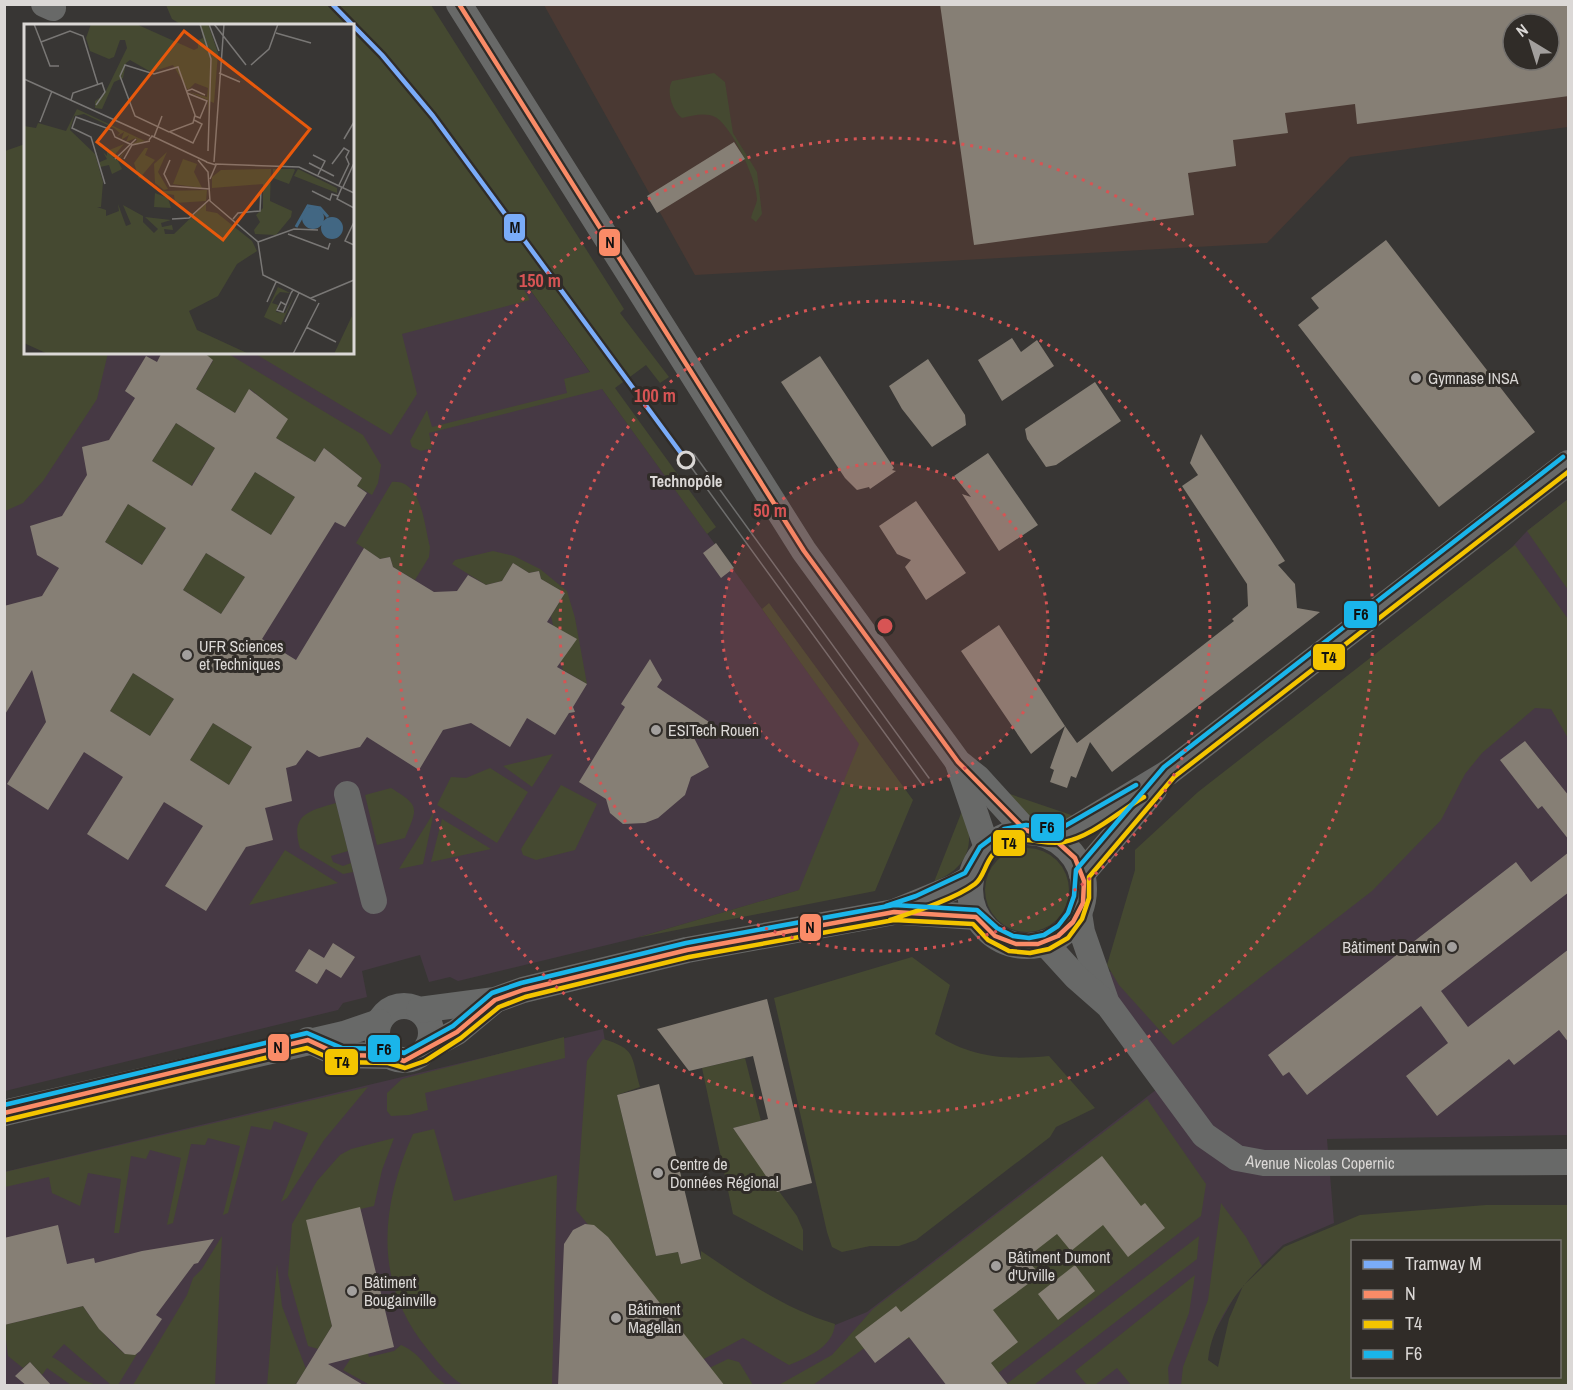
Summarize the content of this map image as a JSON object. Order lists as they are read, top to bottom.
{
  "streets": {
    "street": ["Avenue Nicolas Copernic"]
  },
  "places": [
    "Gymnase INSA",
    "Technopôle",
    "UFR Sciences et Techniques",
    "ESITech Rouen",
    "Bâtiment Darwin",
    "Centre de Données Régional",
    "Bâtiment Dumont d'Urville",
    "Bâtiment Bougainville",
    "Bâtiment Magellan"
  ],
  "lines": [
    "tram line M",
    "transit line N",
    "transit line F6",
    "transit line T4"
  ],
  "legend": [
    "Tramway M",
    "N",
    "T4",
    "F6"
  ],
  "north": "top left",
  "rings": ["150 m", "100 m", "50 m"]
}
